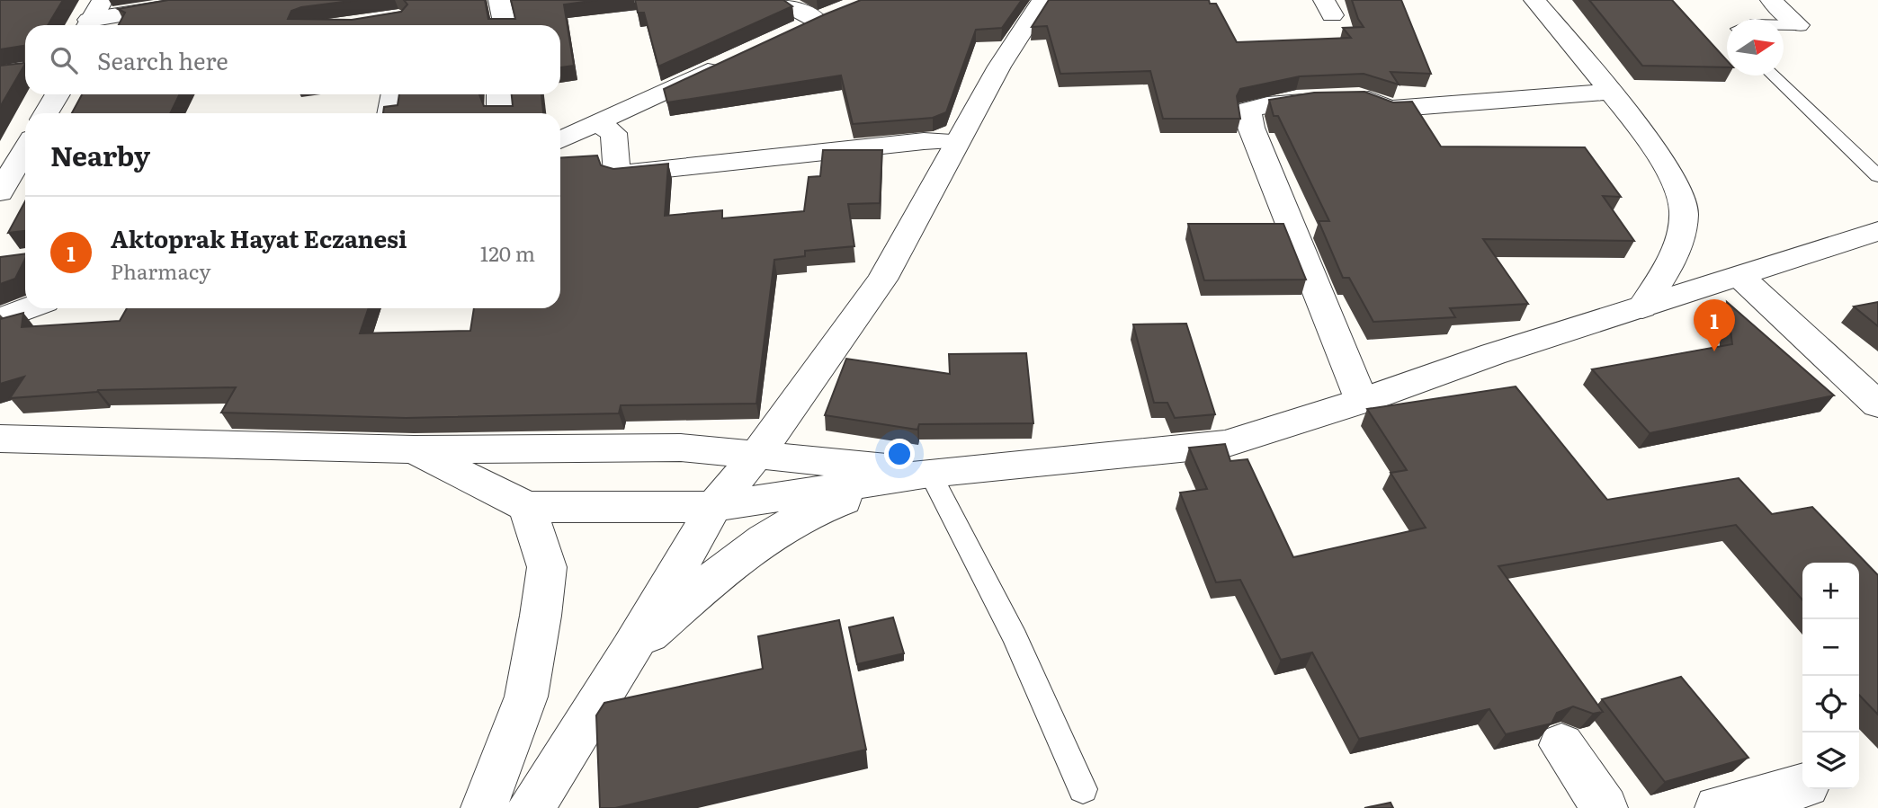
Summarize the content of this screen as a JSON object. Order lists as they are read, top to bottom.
{
  "north": "right",
  "page": {
    "search": "Search here",
    "heading": "Nearby",
    "list": [
      {
        "mark": "1",
        "name": "Aktoprak Hayat Eczanesi",
        "note": "Pharmacy",
        "value": "120 m"
      }
    ],
    "pins": "1",
    "map_buttons": ["+", "−"]
  }
}
